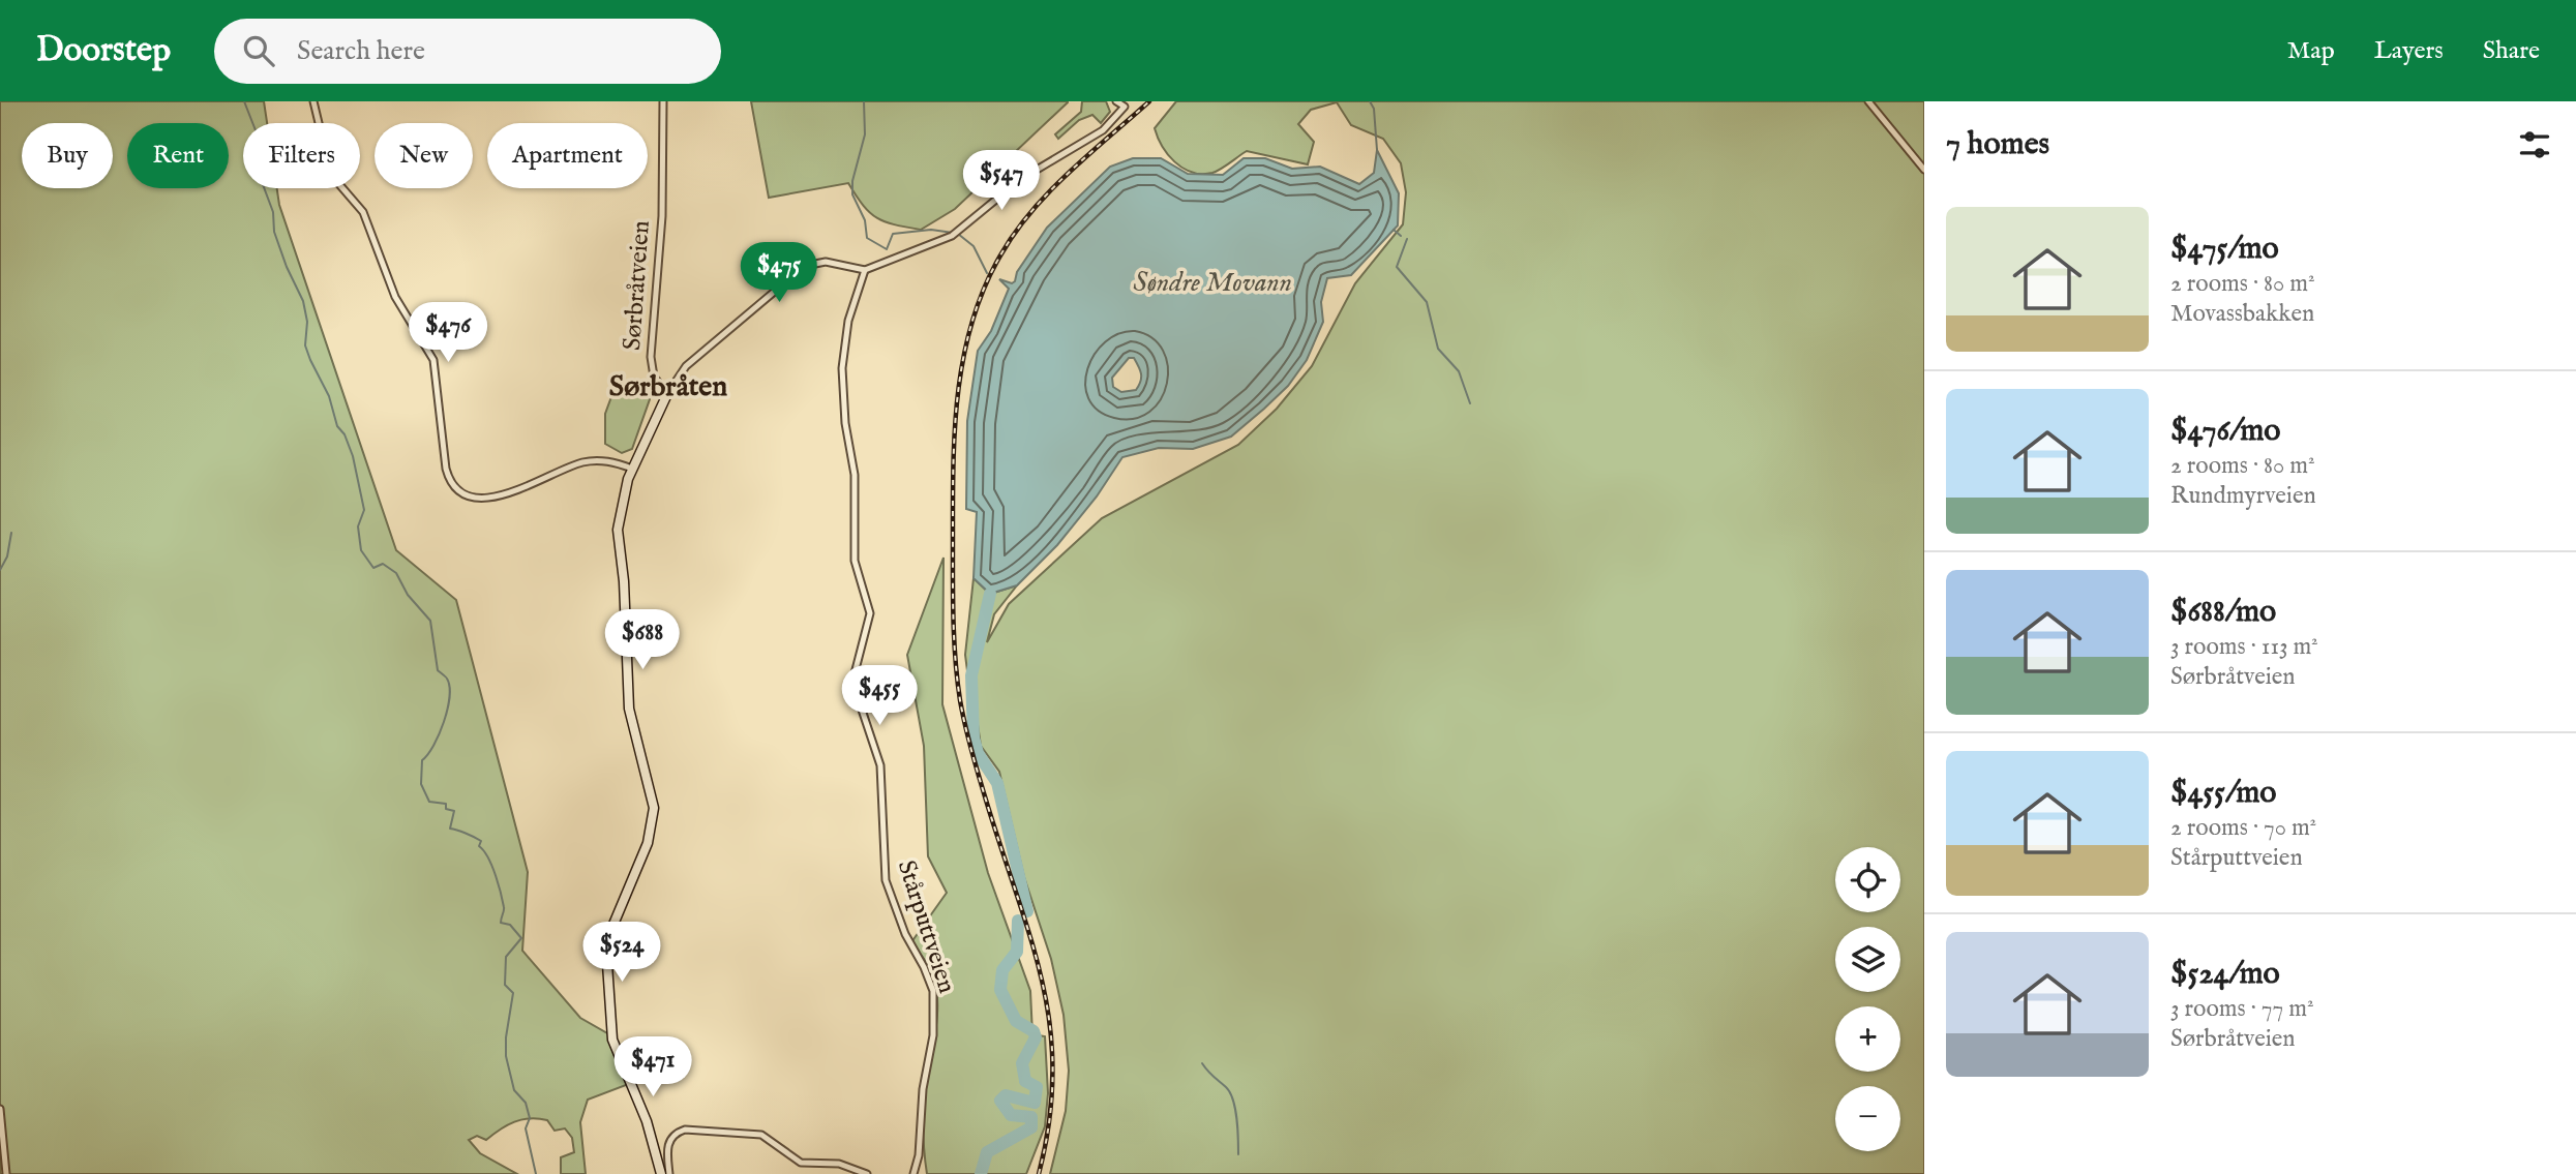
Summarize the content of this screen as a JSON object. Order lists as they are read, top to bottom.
{
  "streets": {
    "street": ["Sørbråtveien", "Stårputtveien"]
  },
  "districts": ["Sørbråten"],
  "water": ["Søndre Movann"],
  "page": {
    "header": "Doorstep",
    "search": "Search here",
    "nav": ["Map", "Layers", "Share"],
    "heading": "7 homes",
    "chip": [
      "Buy",
      "Rent",
      "Filters",
      "New",
      "Apartment"
    ],
    "price": [
      "$547",
      "$475",
      "$476",
      "$688",
      "$455",
      "$524",
      "$471"
    ],
    "list": [
      {
        "name": "$475/mo",
        "note": "2 rooms · 80 m² · Movassbakken"
      },
      {
        "name": "$476/mo",
        "note": "2 rooms · 80 m² · Rundmyrveien"
      },
      {
        "name": "$688/mo",
        "note": "3 rooms · 113 m² · Sørbråtveien"
      },
      {
        "name": "$455/mo",
        "note": "2 rooms · 70 m² · Stårputtveien"
      },
      {
        "name": "$524/mo",
        "note": "3 rooms · 77 m² · Sørbråtveien"
      }
    ],
    "map_buttons": ["+", "−"]
  }
}
